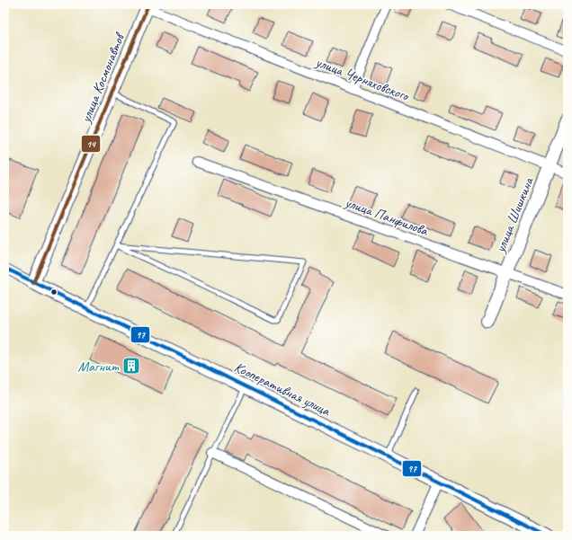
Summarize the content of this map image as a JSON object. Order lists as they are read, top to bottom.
{
  "streets": {
    "street": [
      "улица Космонавтов",
      "улица Черняховского",
      "улица Шишкина",
      "улица Панфилова",
      "Кооперативная улица"
    ]
  },
  "crossings": [
    ["улица Космонавтов", "улица Черняховского"],
    ["улица Космонавтов", "Кооперативная улица"],
    ["улица Черняховского", "улица Шишкина"],
    ["улица Шишкина", "улица Панфилова"]
  ],
  "places": {
    "building": ["Магнит"]
  },
  "lines": ["transit line 14", "transit line 97"]
}
